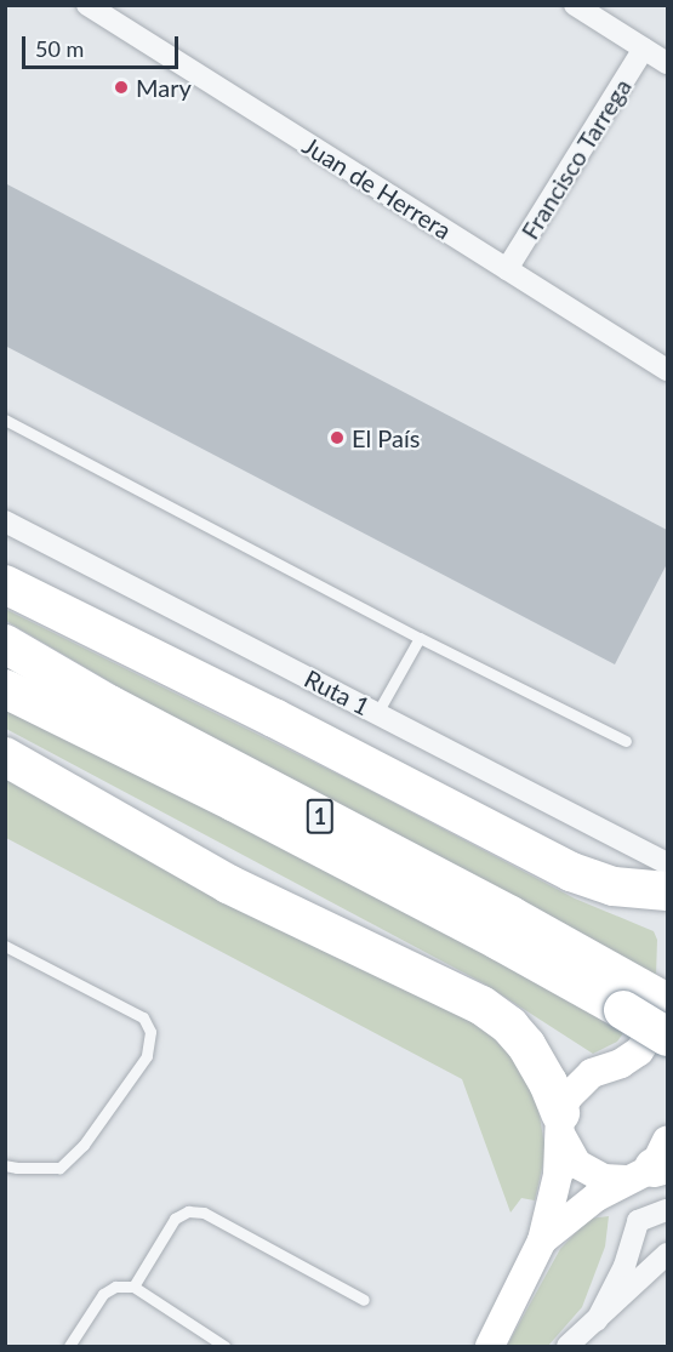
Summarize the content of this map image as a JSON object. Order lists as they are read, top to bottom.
{
  "streets": {
    "highway": ["1"],
    "street": ["Francisco Tarrega", "Juan de Herrera", "Ruta 1"]
  },
  "crossings": [
    ["Francisco Tarrega", "Juan de Herrera"]
  ],
  "places": ["Mary", "El País"],
  "scale_bar": "50 m"
}
